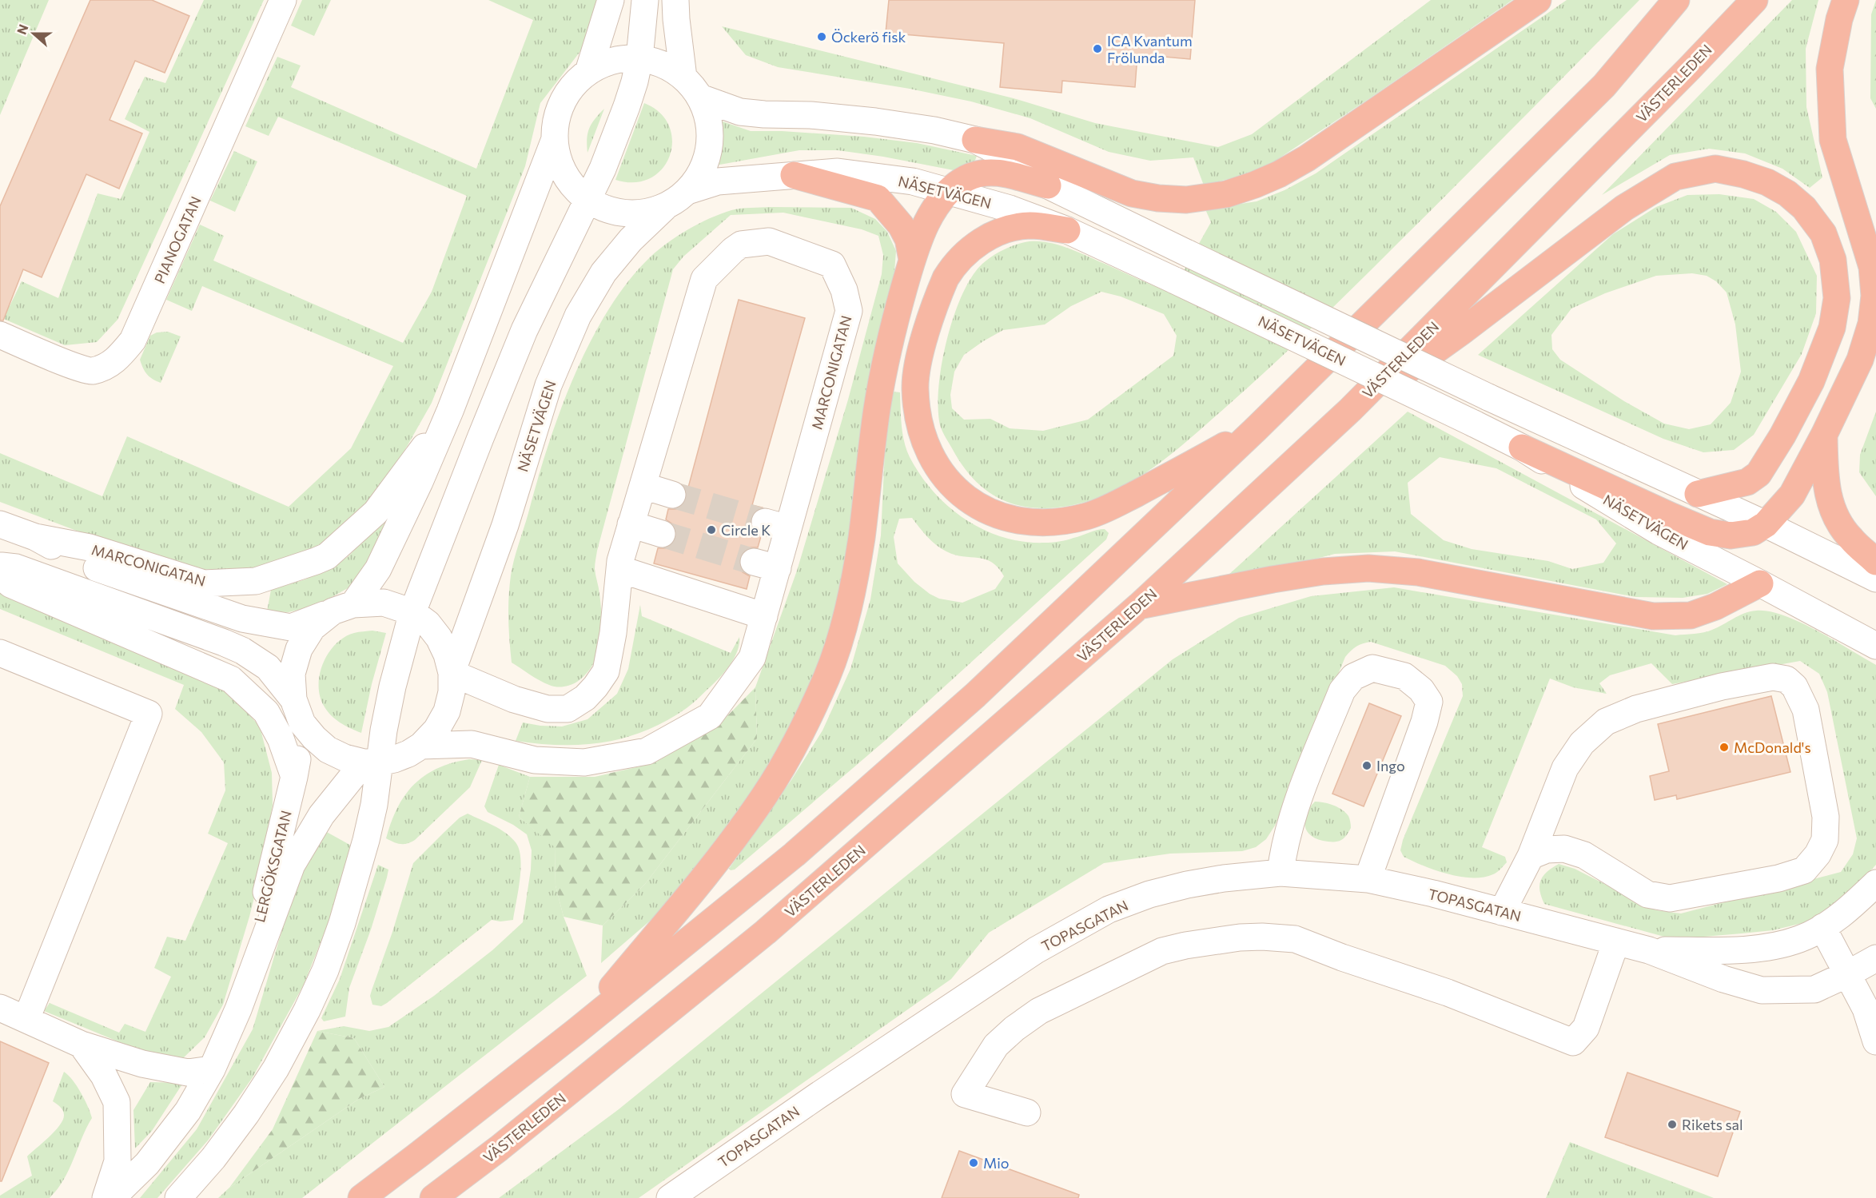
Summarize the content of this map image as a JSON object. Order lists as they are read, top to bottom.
{
  "streets": {
    "highway": ["VÄSTERLEDEN"],
    "street": [
      "NÄSETVÄGEN",
      "PIANOGATAN",
      "MARCONIGATAN",
      "LERGÖKSGATAN",
      "TOPASGATAN"
    ]
  },
  "crossings": [
    ["NÄSETVÄGEN", "MARCONIGATAN"],
    ["MARCONIGATAN", "LERGÖKSGATAN"]
  ],
  "places": [
    "Öckerö fisk",
    "ICA Kvantum Frölunda",
    "Circle K",
    "McDonald's",
    "Ingo",
    "Rikets sal",
    "Mio"
  ],
  "north": "left"
}
